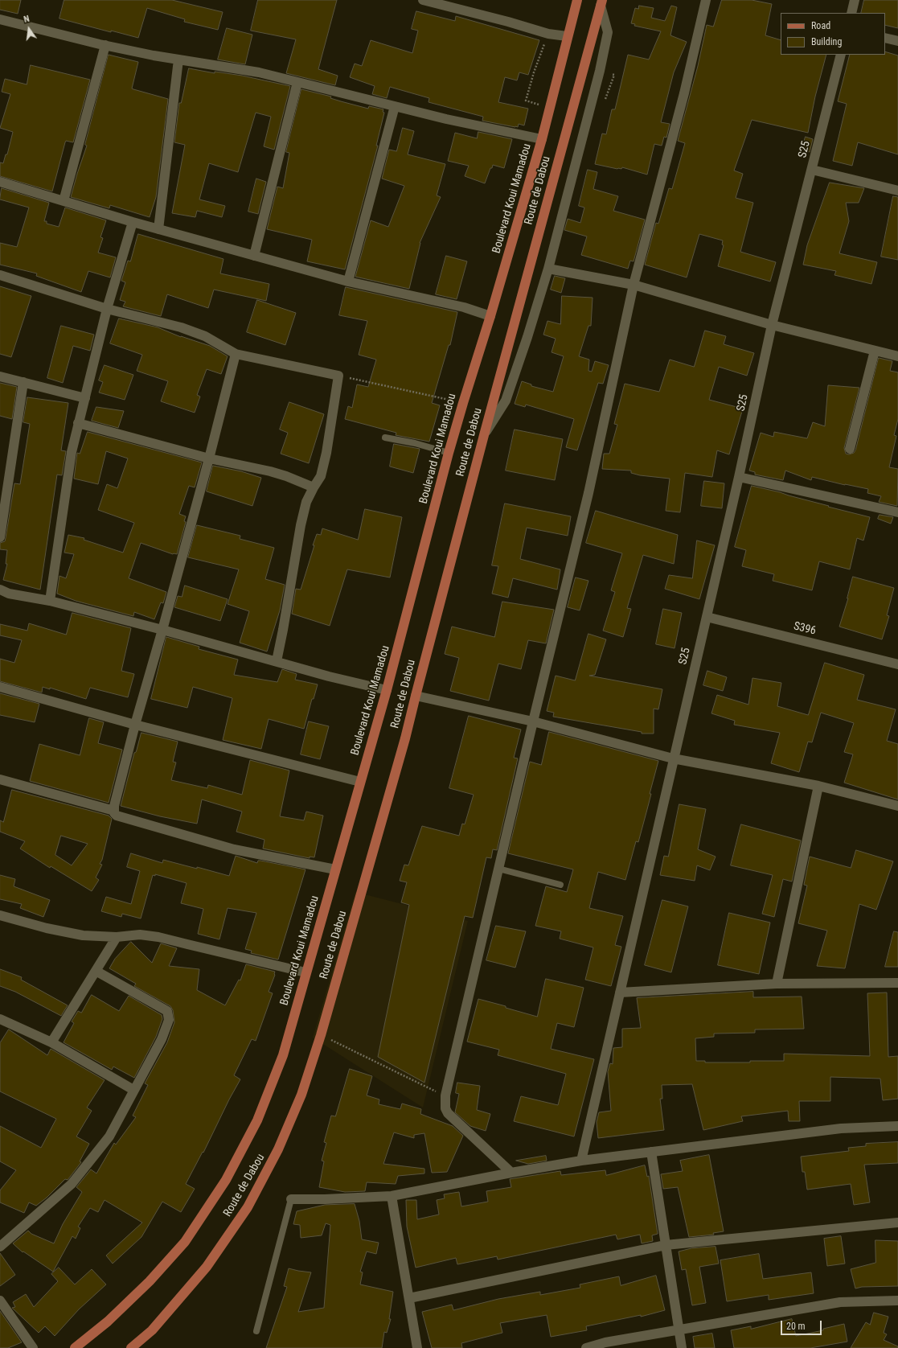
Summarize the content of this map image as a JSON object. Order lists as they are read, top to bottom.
{
  "streets": {
    "main road": ["Route de Dabou", "Boulevard Koui Mamadou"],
    "street": ["S25", "S396"]
  },
  "crossings": [
    ["S25", "S396"]
  ],
  "legend": ["Road", "Building"],
  "scale_bar": "20 m",
  "north": "top"
}
